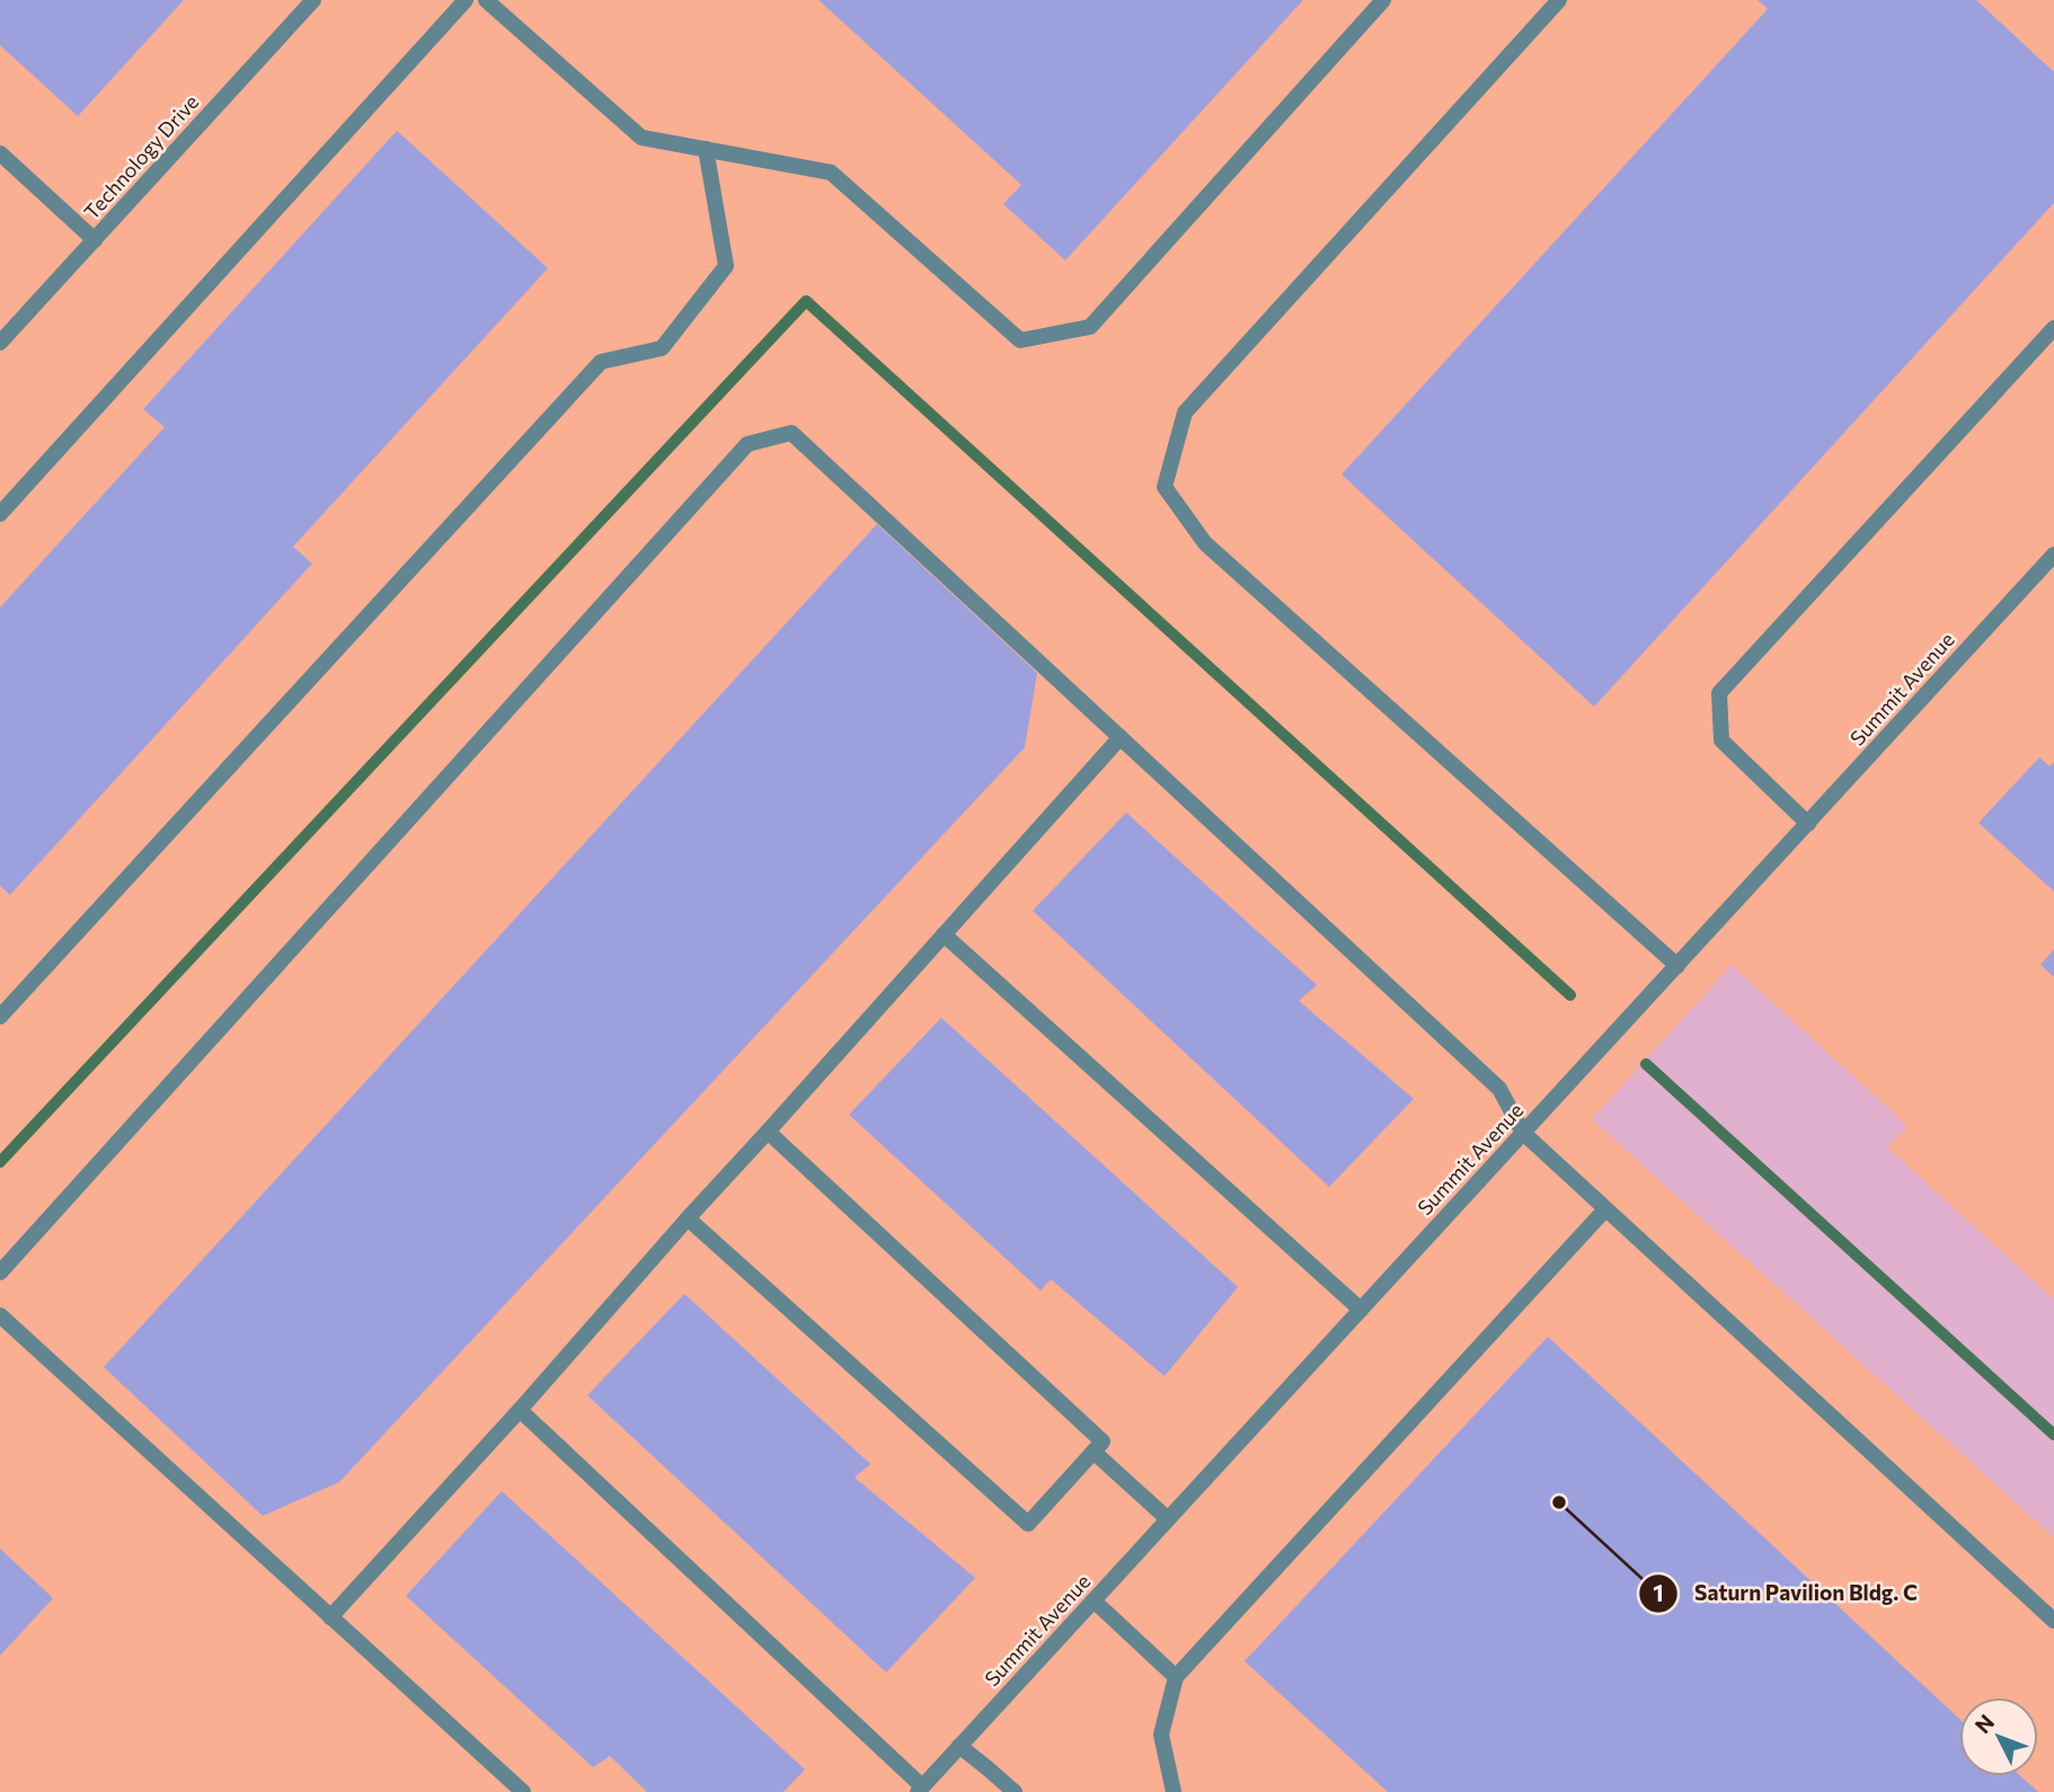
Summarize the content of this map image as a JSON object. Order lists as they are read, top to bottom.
{
  "streets": {
    "street": ["Technology Drive", "Summit Avenue"]
  },
  "places": ["Saturn Pavilion Bldg. C"],
  "north": "top left"
}
